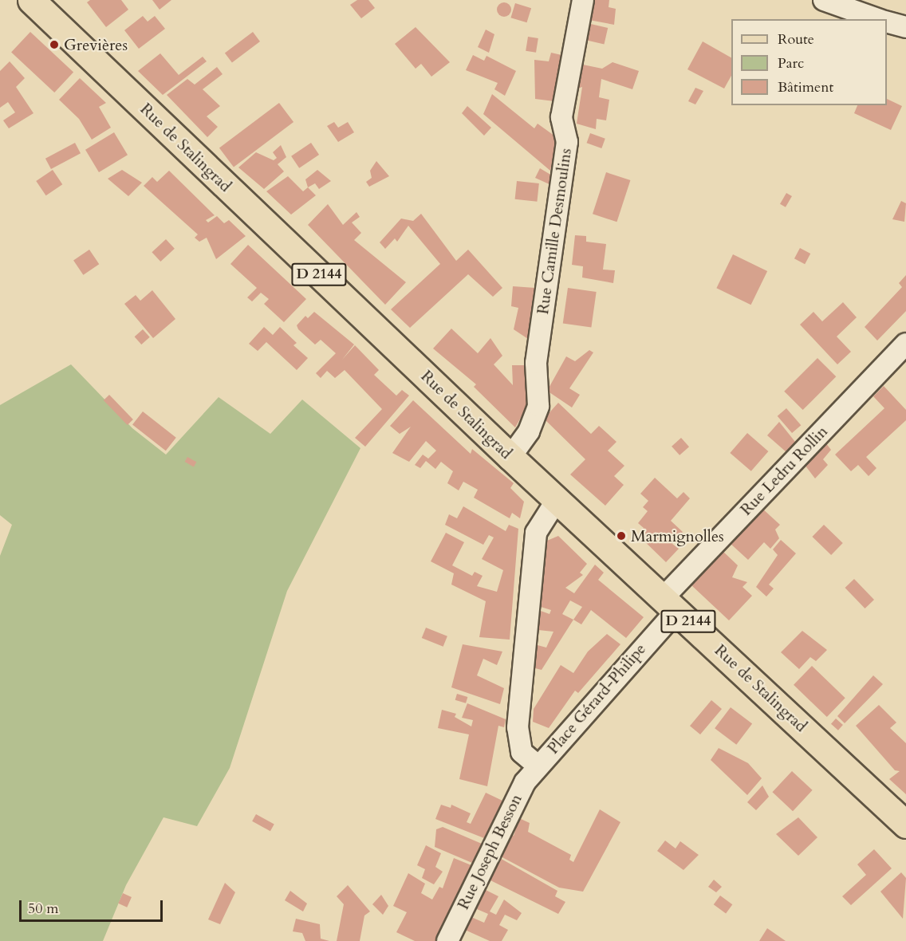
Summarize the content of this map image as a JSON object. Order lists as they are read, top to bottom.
{
  "streets": {
    "main road": ["Rue de Stalingrad", "D 2144"],
    "street": [
      "Rue Camille Desmoulins",
      "Rue Ledru Rollin",
      "Place Gérard-Philipe",
      "Rue Joseph Besson"
    ]
  },
  "crossings": [
    ["Rue de Stalingrad", "Rue Camille Desmoulins"],
    ["Rue de Stalingrad", "Rue Ledru Rollin"],
    ["Rue de Stalingrad", "Place Gérard-Philipe"],
    ["Rue Ledru Rollin", "Place Gérard-Philipe"],
    ["Place Gérard-Philipe", "Rue Joseph Besson"]
  ],
  "places": ["Grevières", "Marmignolles"],
  "legend": ["Route", "Parc", "Bâtiment"],
  "scale_bar": "50 m"
}
